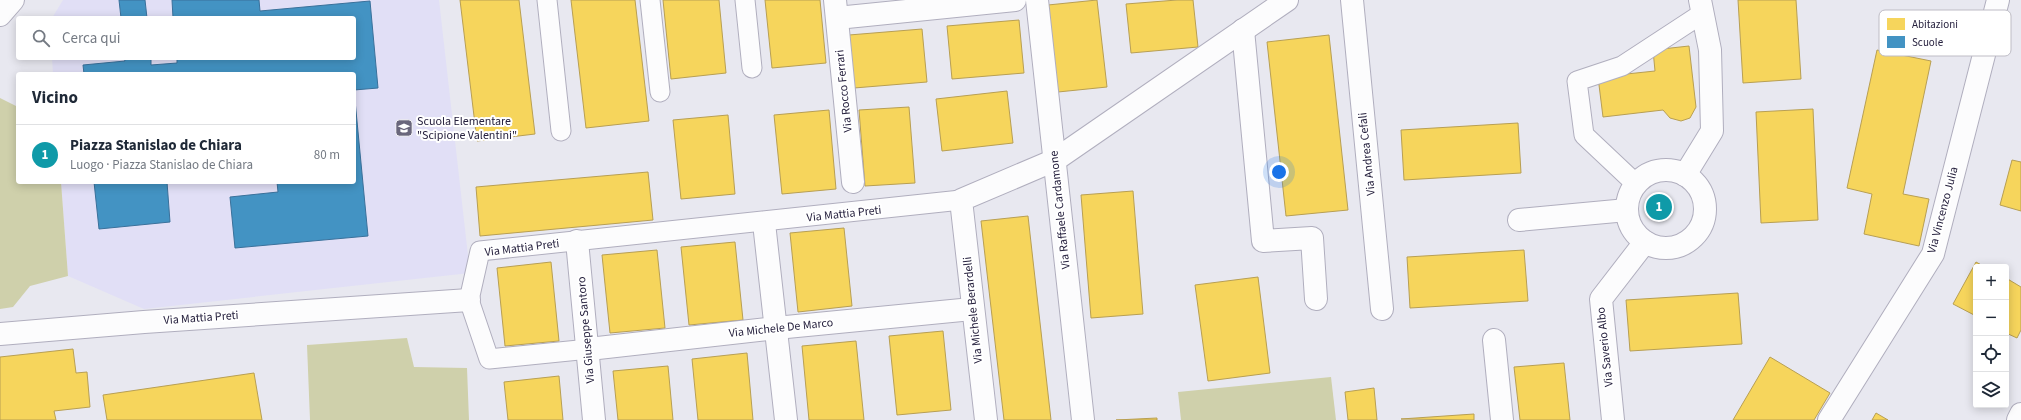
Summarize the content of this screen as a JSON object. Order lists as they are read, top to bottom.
{
  "streets": {
    "street": [
      "Via Rocco Ferrari",
      "Via Andrea Cefali",
      "Via Raffaele Cardamone",
      "Via Vincenzo Julia",
      "Via Mattia Preti",
      "Via Michele Berardelli",
      "Via Michele De Marco",
      "Via Giuseppe Santoro",
      "Via Saverio Albo"
    ]
  },
  "crossings": [
    ["Via Mattia Preti", "Via Michele Berardelli"],
    ["Via Mattia Preti", "Via Giuseppe Santoro"],
    ["Via Michele Berardelli", "Via Michele De Marco"],
    ["Via Michele De Marco", "Via Giuseppe Santoro"]
  ],
  "places": {
    "school or university": ["Scuola Elementare \"Scipione Valentini\""]
  },
  "legend": ["Abitazioni", "Scuole"],
  "page": {
    "search": "Cerca qui",
    "heading": "Vicino",
    "list": [
      {
        "mark": "1",
        "name": "Piazza Stanislao de Chiara",
        "note": "Luogo · Piazza Stanislao de Chiara",
        "value": "80 m"
      }
    ],
    "pins": "1",
    "map_buttons": ["+", "−"]
  }
}
